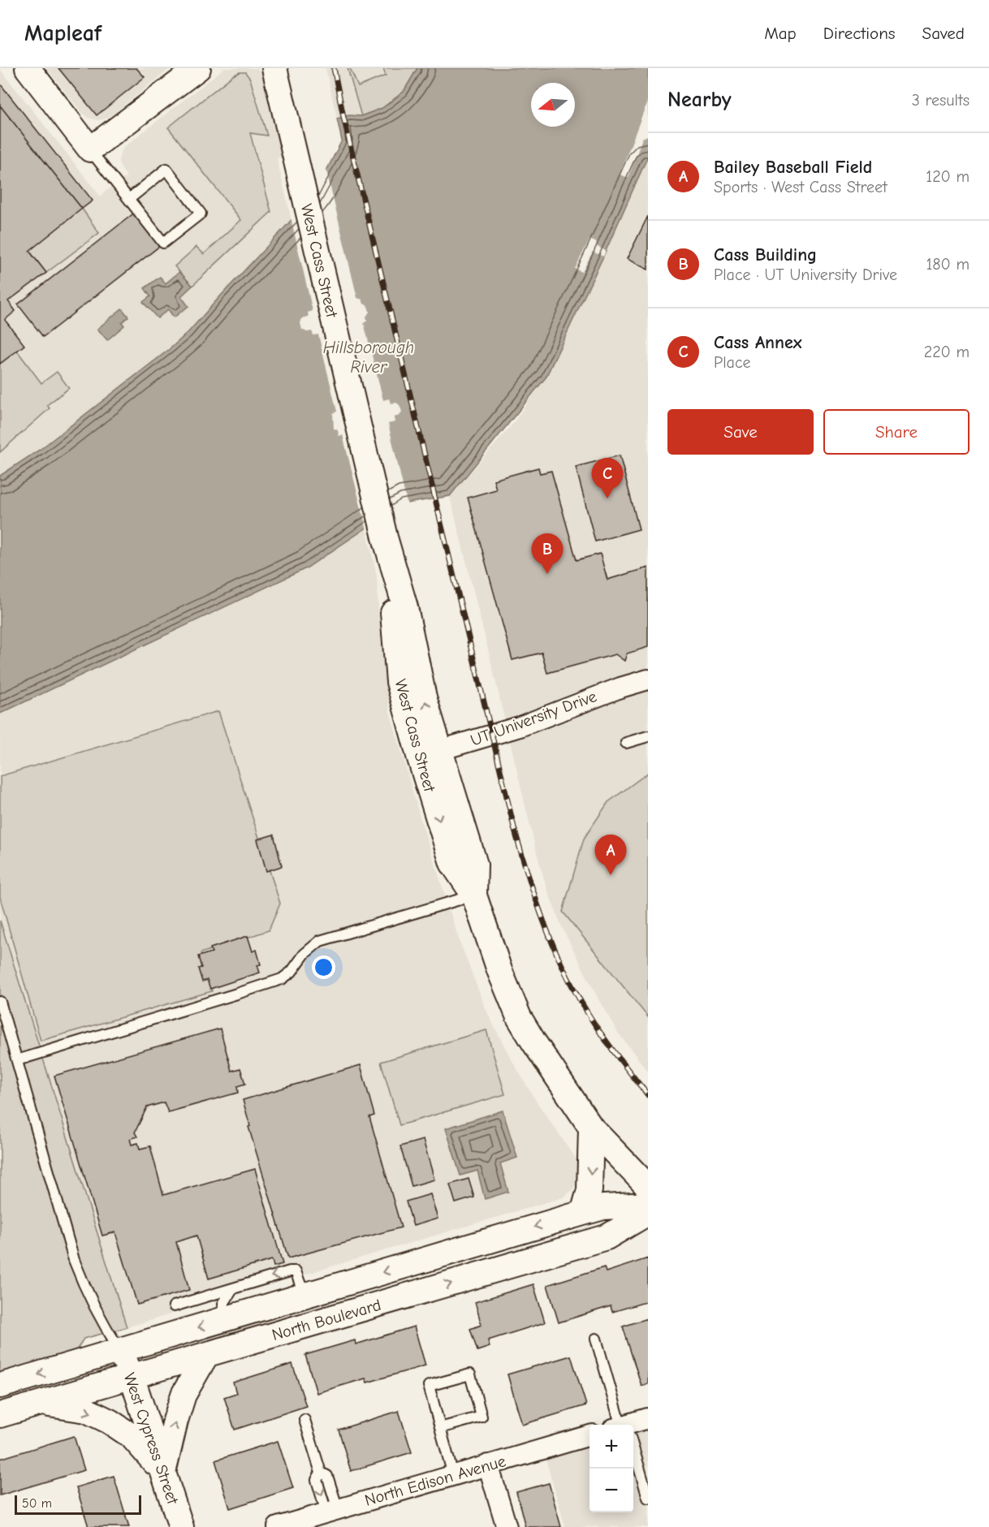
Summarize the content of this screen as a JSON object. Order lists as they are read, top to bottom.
{
  "streets": {
    "street": [
      "West Cass Street",
      "UT University Drive",
      "North Boulevard",
      "West Cypress Street",
      "North Edison Avenue"
    ]
  },
  "crossings": [
    ["West Cass Street", "UT University Drive"],
    ["North Boulevard", "West Cypress Street"]
  ],
  "water": ["Hillsborough River"],
  "scale_bar": "50 m",
  "north": "left",
  "page": {
    "header": "Mapleaf",
    "nav": ["Map", "Directions", "Saved"],
    "heading": ["Nearby", "3 results"],
    "list": [
      {
        "mark": "A",
        "name": "Bailey Baseball Field",
        "note": "Sports · West Cass Street",
        "value": "120 m"
      },
      {
        "mark": "B",
        "name": "Cass Building",
        "note": "Place · UT University Drive",
        "value": "180 m"
      },
      {
        "mark": "C",
        "name": "Cass Annex",
        "note": "Place",
        "value": "220 m"
      }
    ],
    "buttons": ["Save", "Share"],
    "pins": ["C", "B", "A"],
    "map_buttons": ["+", "−"],
    "scale": "50 m"
  }
}
